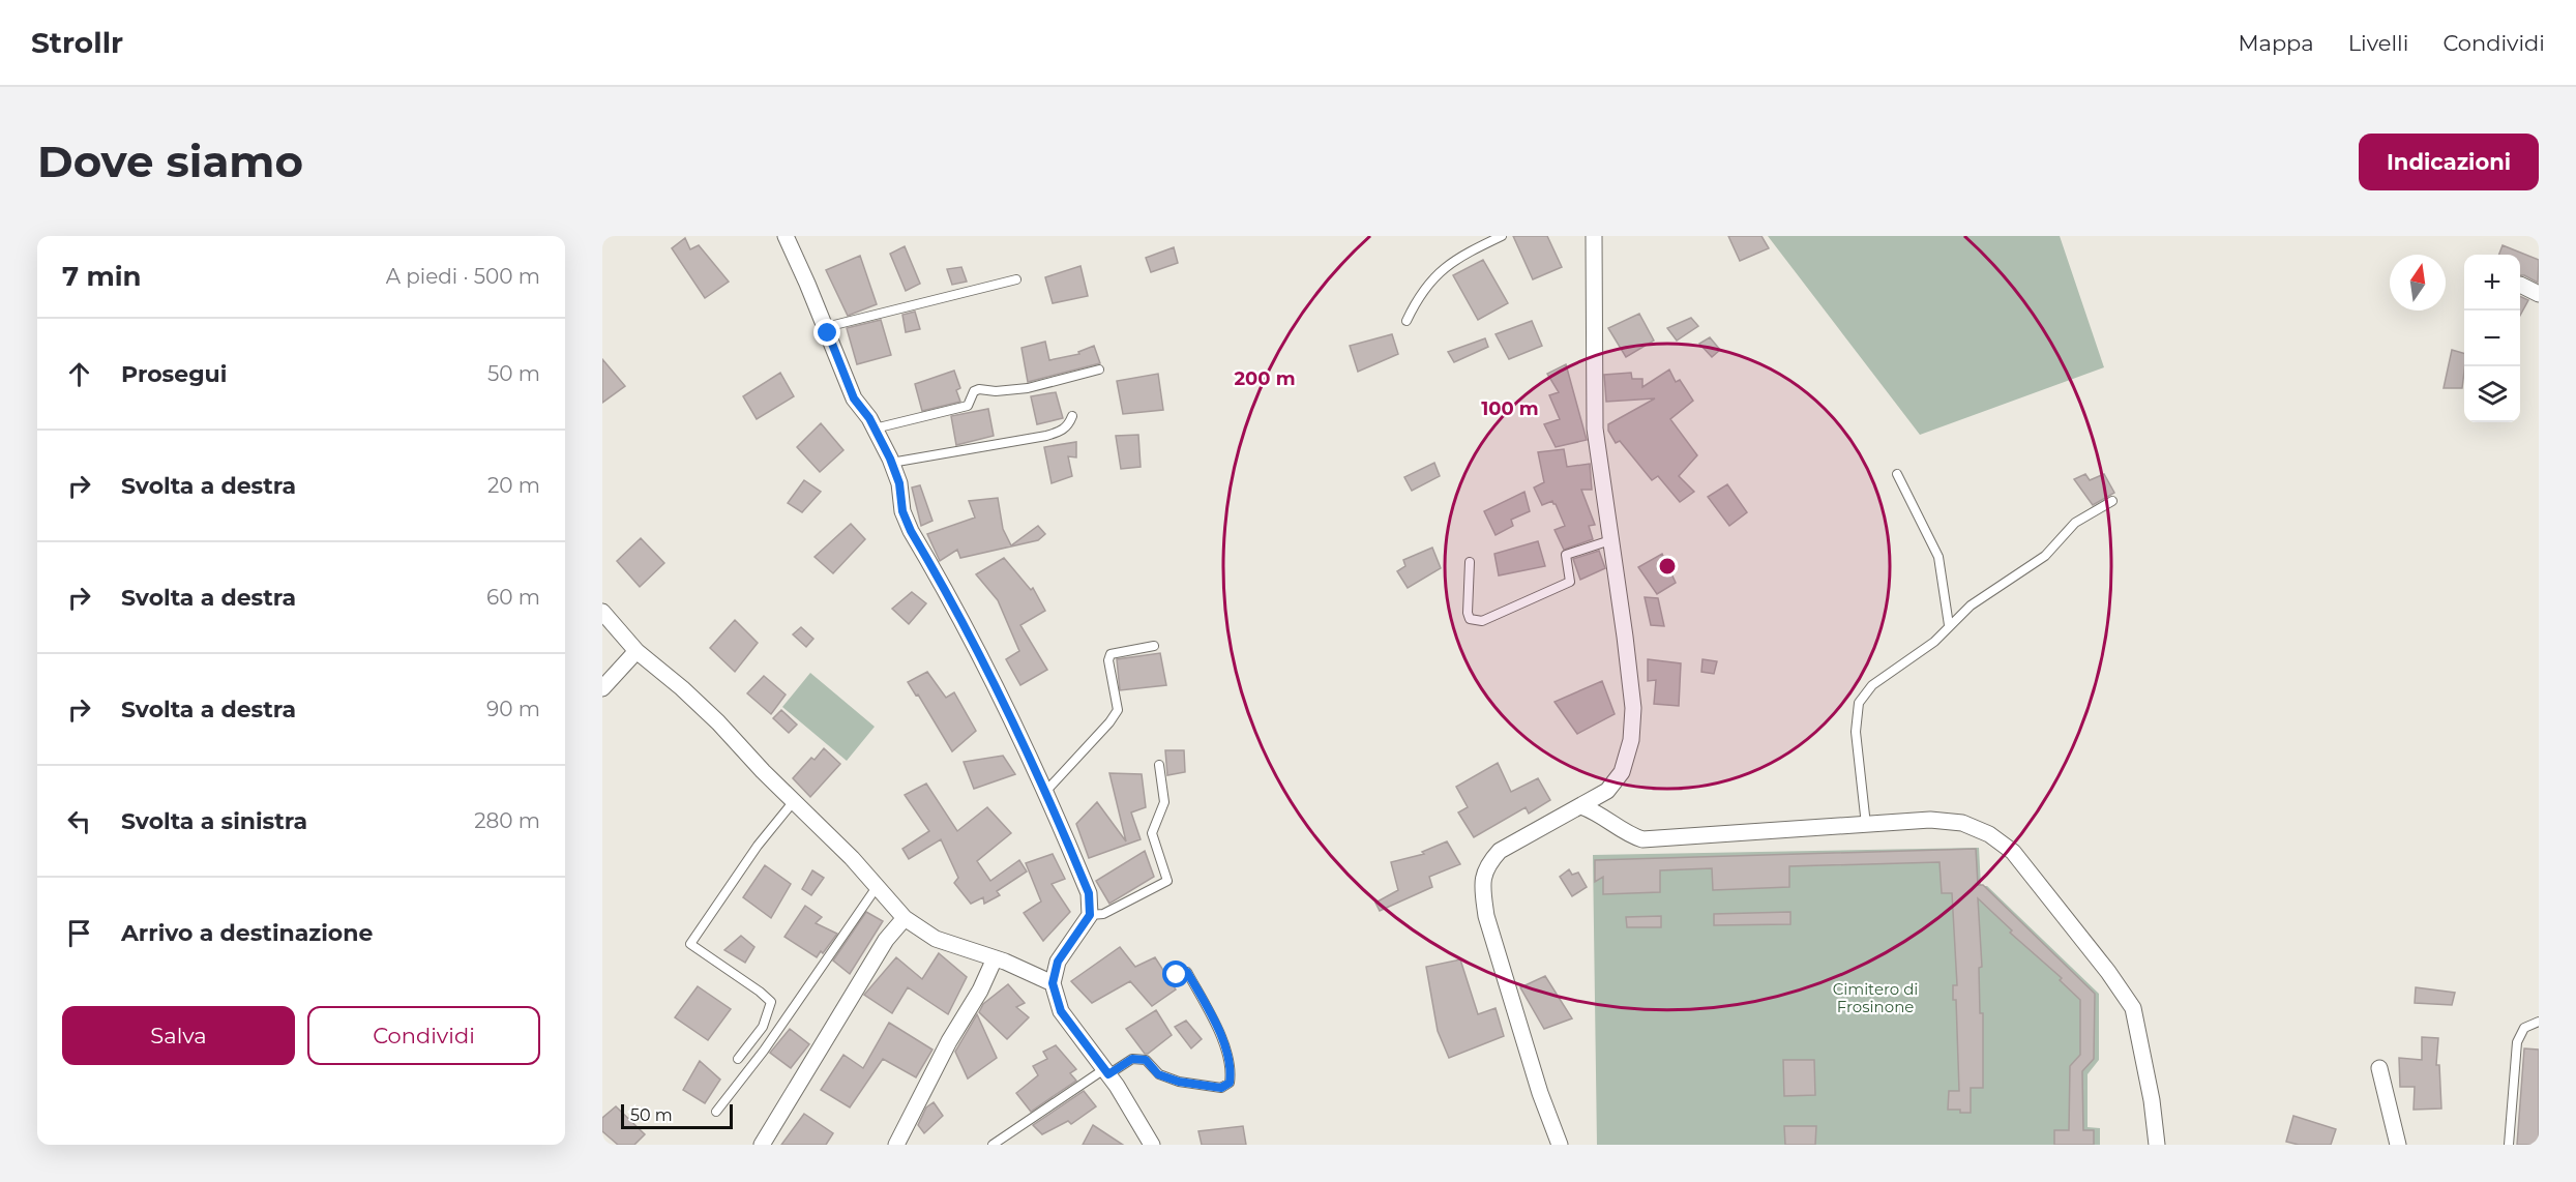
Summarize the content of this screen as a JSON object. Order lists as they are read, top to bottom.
{
  "parks": ["Cimitero di Frosinone"],
  "scale_bar": "50 m",
  "north": "top",
  "page": {
    "header": "Strollr",
    "nav": ["Mappa", "Livelli", "Condividi"],
    "buttons": [
      "Indicazioni",
      ["Salva", "Condividi"]
    ],
    "title": "Dove siamo",
    "heading": ["7 min", "A piedi · 500 m"],
    "map_buttons": ["+", "−"],
    "list": [
      ["Prosegui", "50 m"],
      ["Svolta a destra", "20 m"],
      ["Svolta a destra", "60 m"],
      ["Svolta a destra", "90 m"],
      ["Svolta a sinistra", "280 m"],
      "Arrivo a destinazione"
    ],
    "scale": "50 m"
  },
  "rings": ["200 m", "100 m"]
}
